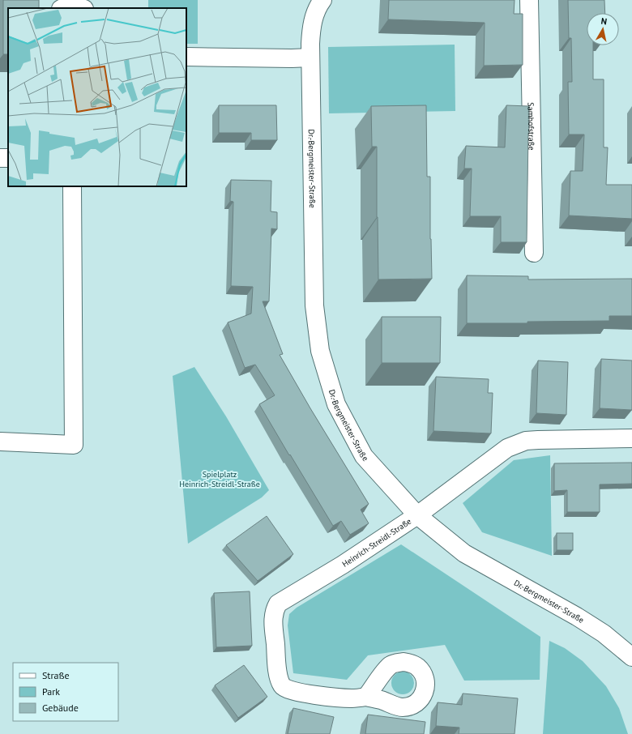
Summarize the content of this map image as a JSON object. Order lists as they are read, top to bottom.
{
  "streets": {
    "street": ["Samhofstraße", "Dr.-Bergmeister-Straße", "Heinrich-Streidl-Straße"]
  },
  "crossings": [
    ["Dr.-Bergmeister-Straße", "Heinrich-Streidl-Straße"]
  ],
  "parks": ["Spielplatz Heinrich-Streidl-Straße"],
  "legend": ["Straße", "Park", "Gebäude"],
  "north": "top"
}
